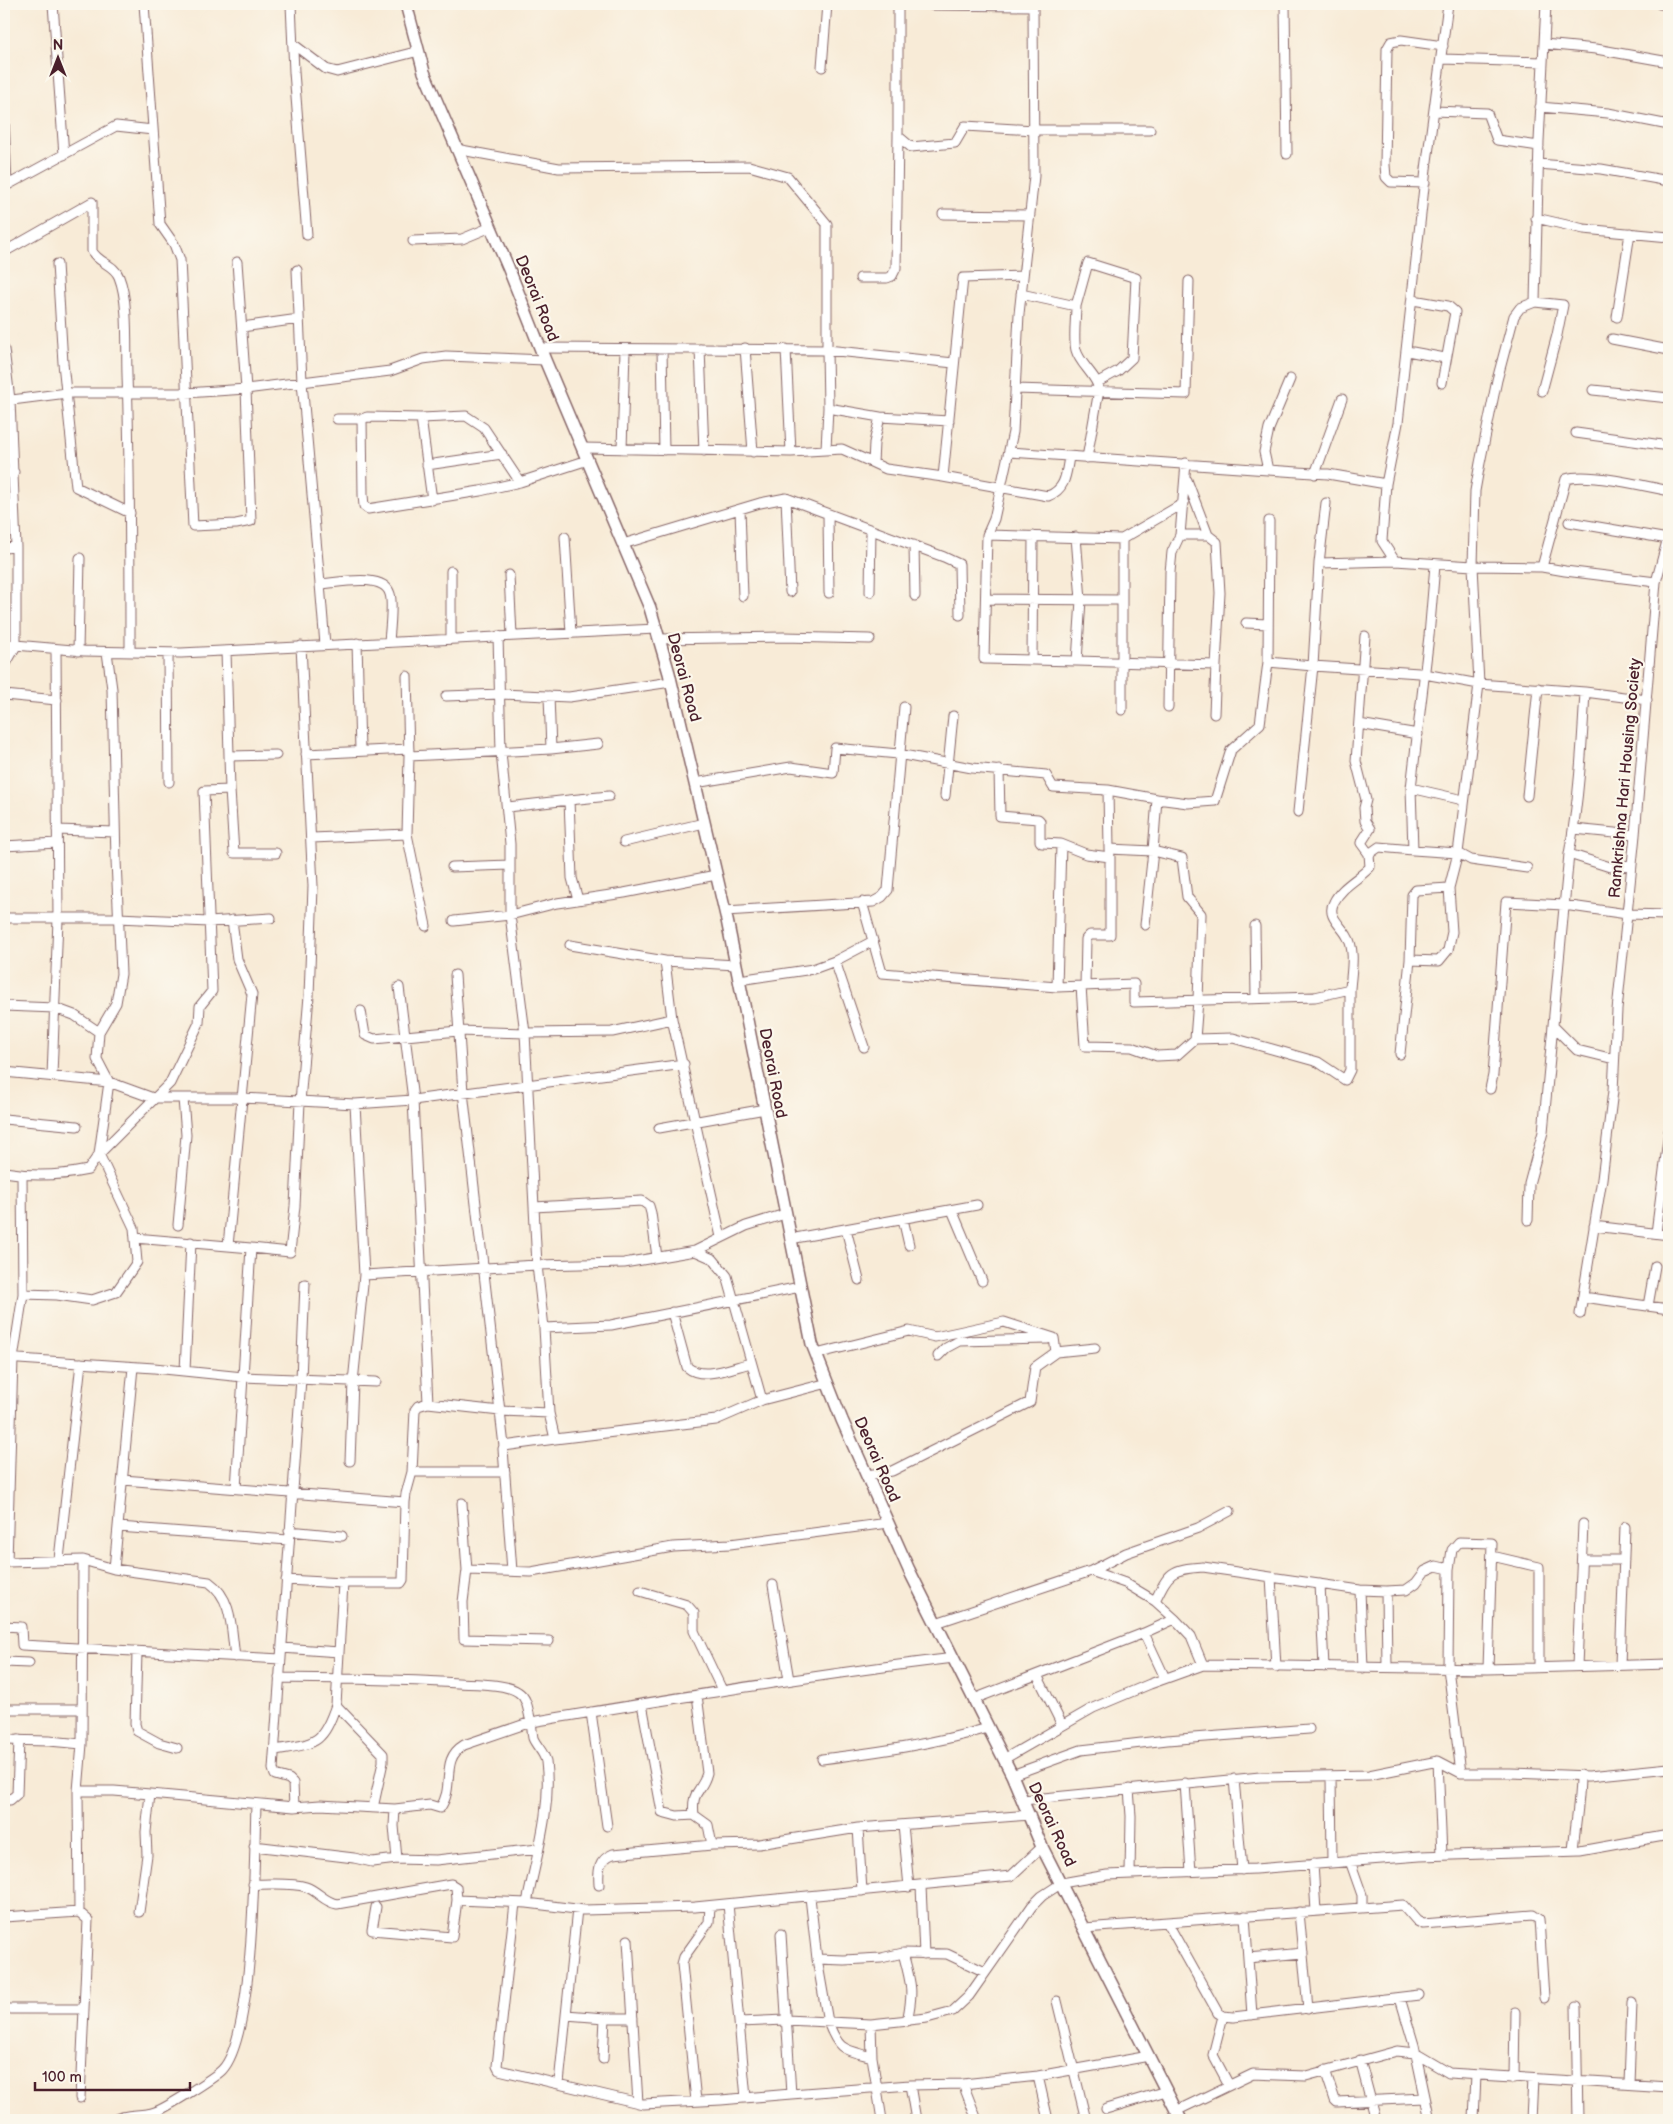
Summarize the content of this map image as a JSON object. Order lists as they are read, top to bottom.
{
  "streets": {
    "street": ["Deorai Road", "Ramkrishna Hari Housing Society"]
  },
  "scale_bar": "100 m",
  "north": "top"
}
